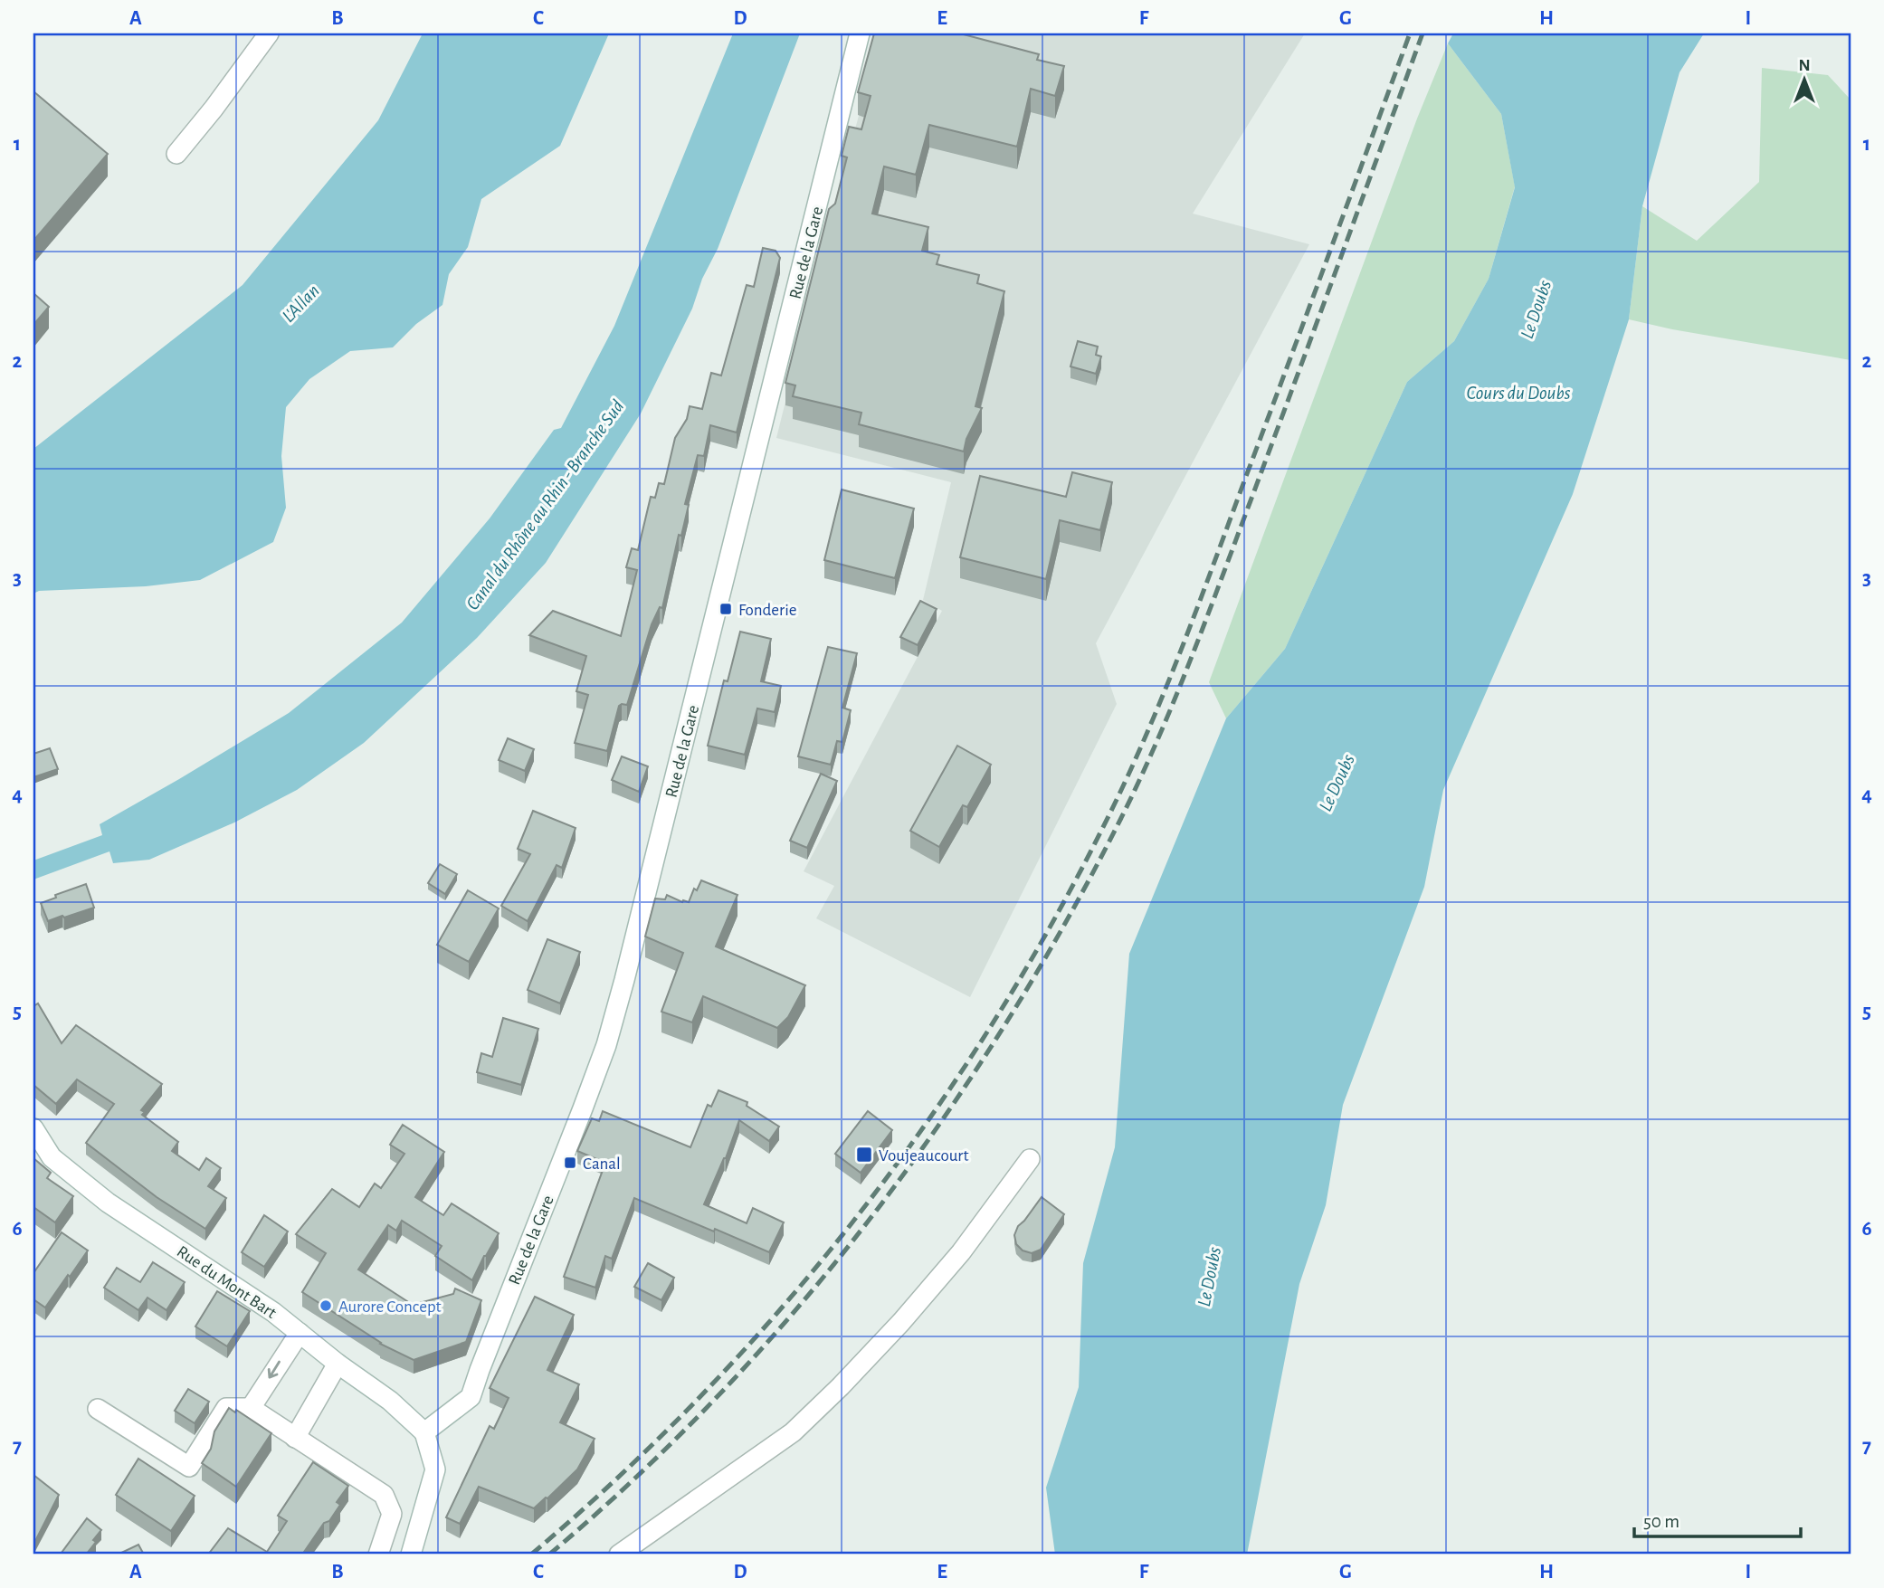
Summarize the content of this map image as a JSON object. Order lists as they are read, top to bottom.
{
  "streets": {
    "main road": ["Rue de la Gare", "Rue du Mont Bart"]
  },
  "crossings": [
    ["Rue de la Gare", "Rue du Mont Bart"]
  ],
  "water": [
    "L'Allan",
    "Le Doubs",
    "Cours du Doubs",
    "Canal du Rhône au Rhin - Branche Sud"
  ],
  "places": {
    "transit": ["Fonderie", "Voujeaucourt", "Canal"],
    "other": ["Aurore Concept"]
  },
  "scale_bar": "50 m",
  "north": "top",
  "grid": {
    "columns": [
      "A",
      "B",
      "C",
      "D",
      "E",
      "F",
      "G",
      "H",
      "I"
    ],
    "rows": [
      "1",
      "2",
      "3",
      "4",
      "5",
      "6",
      "7"
    ]
  }
}
